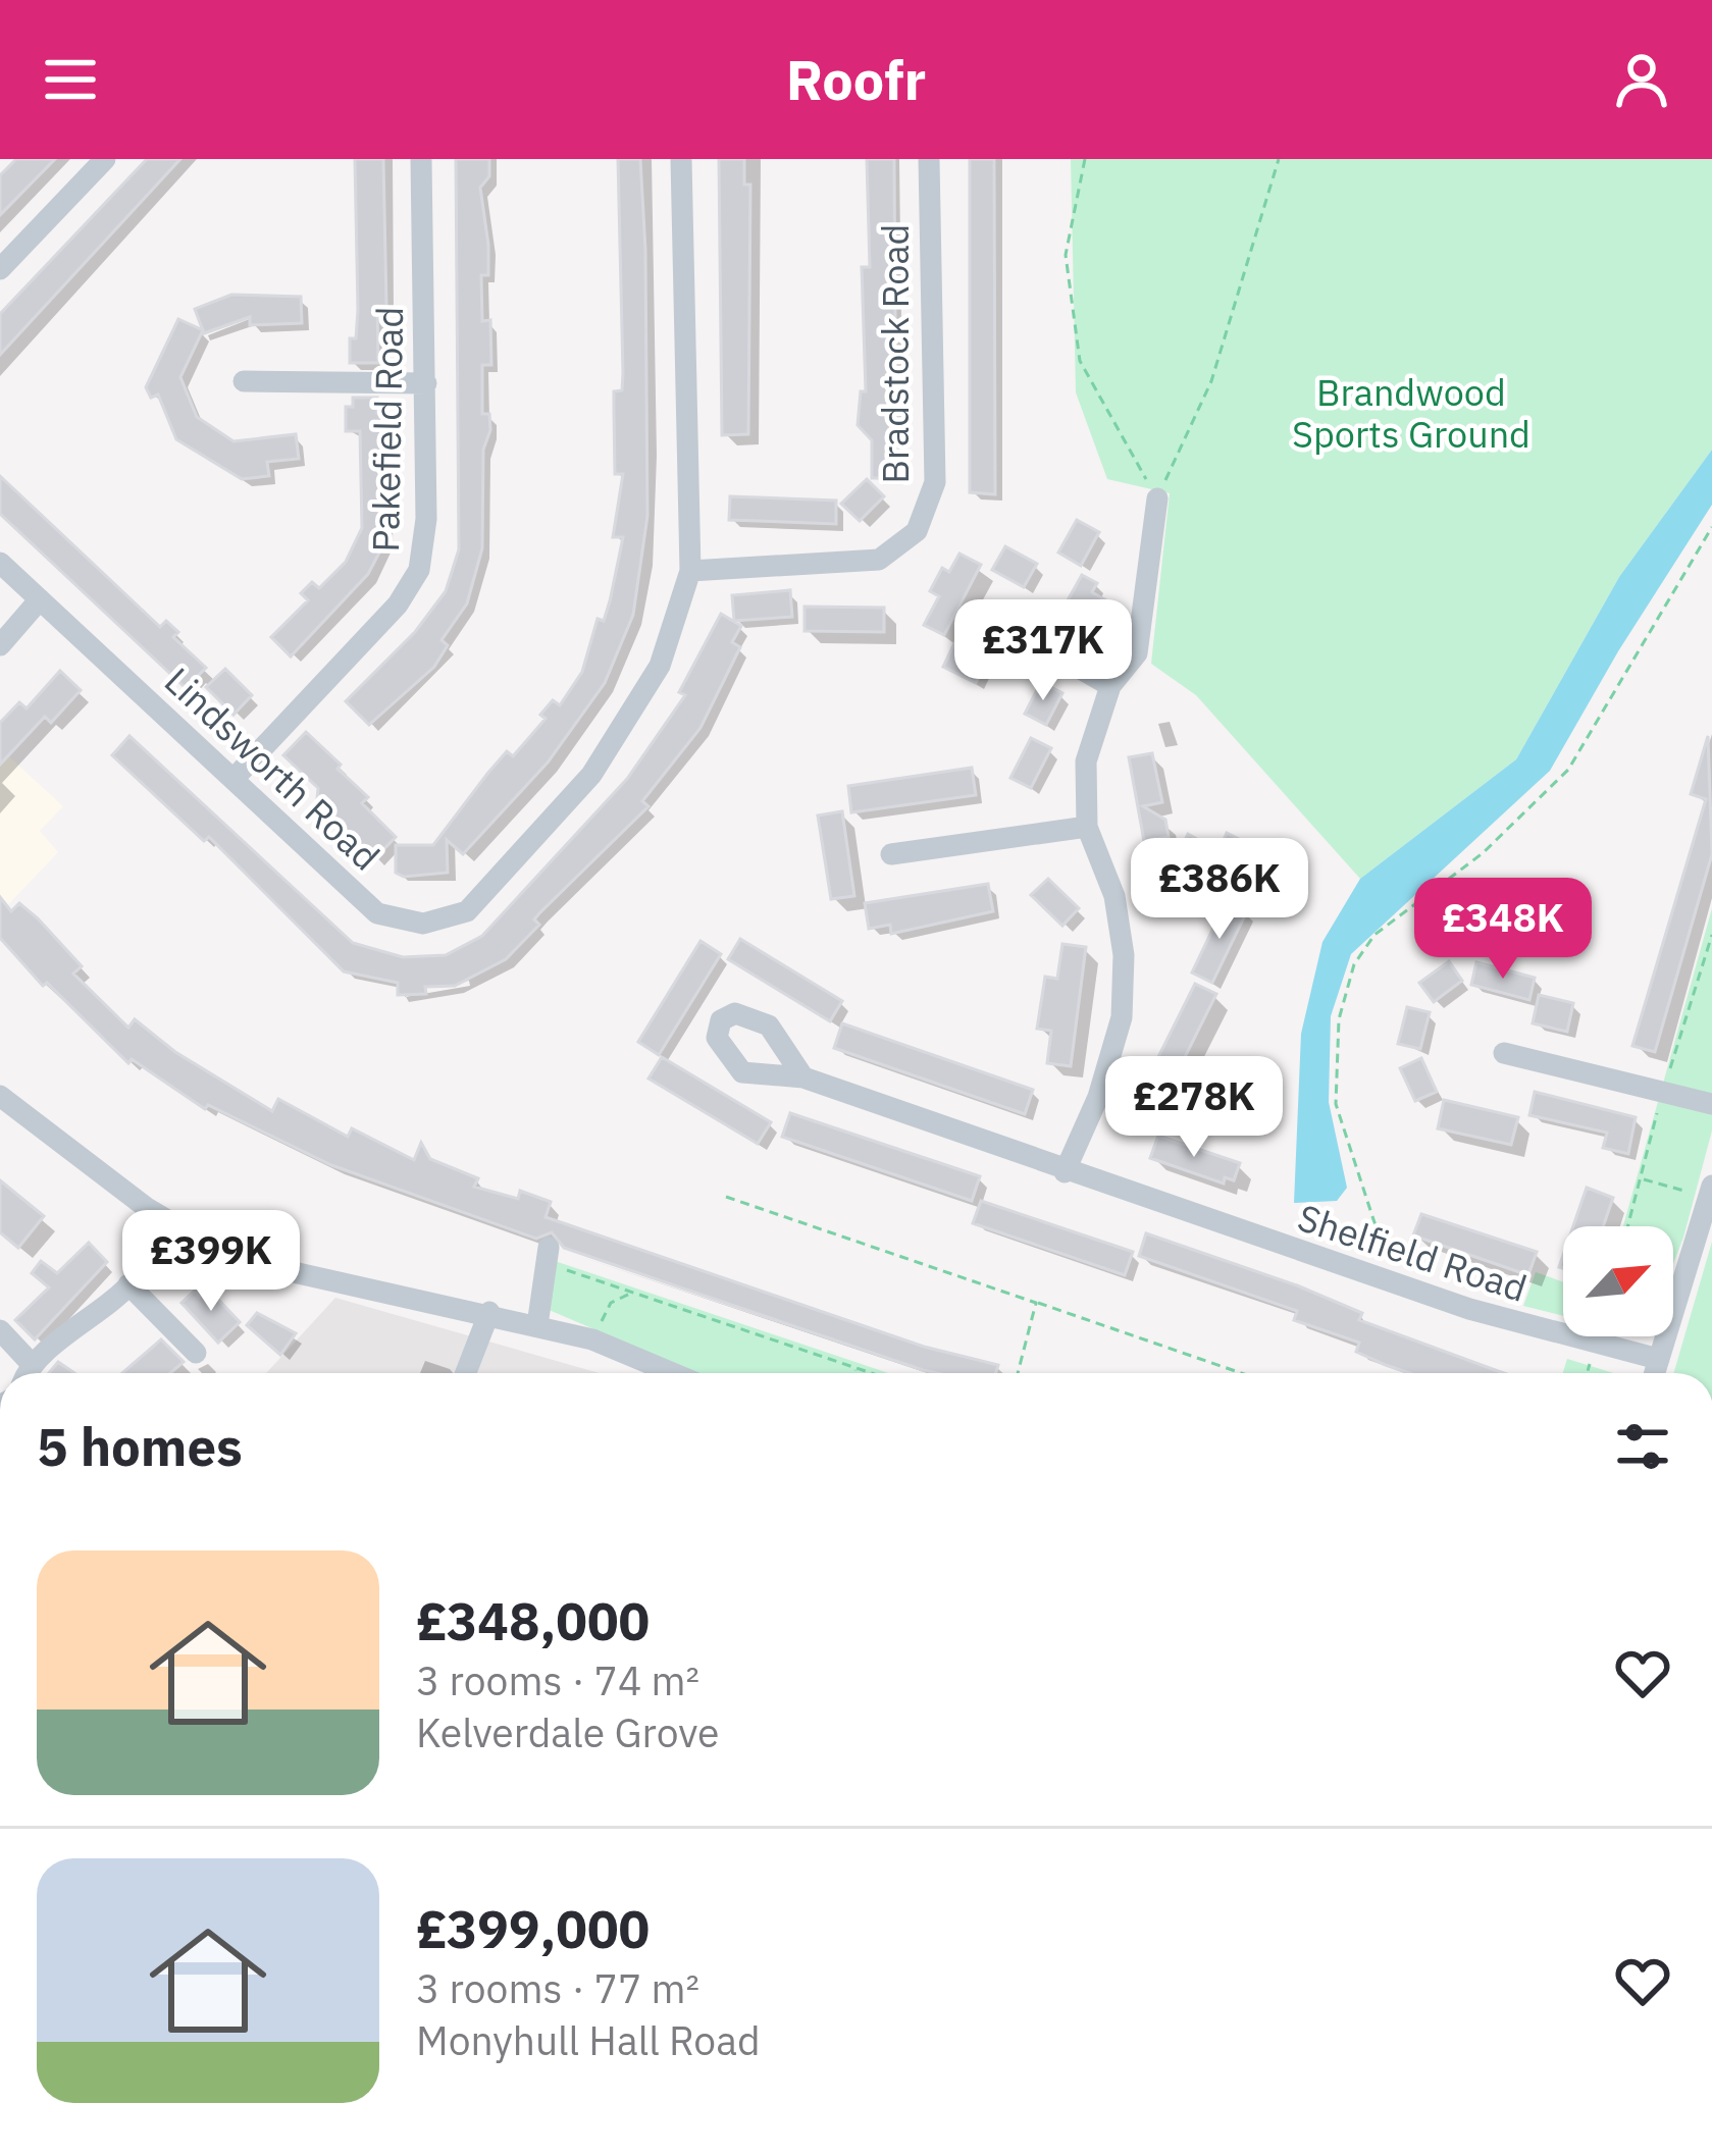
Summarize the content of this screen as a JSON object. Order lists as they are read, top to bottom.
{
  "streets": {
    "street": [
      "Bradstock Road",
      "Pakefield Road",
      "Lindsworth Road",
      "Shelfield Road"
    ]
  },
  "crossings": [
    ["Bradstock Road", "Lindsworth Road"],
    ["Pakefield Road", "Lindsworth Road"]
  ],
  "parks": ["Brandwood Sports Ground"],
  "north": "top right",
  "page": {
    "header": "Roofr",
    "price": [
      "£317K",
      "£386K",
      "£348K",
      "£278K",
      "£399K"
    ],
    "heading": "5 homes",
    "list": [
      {
        "name": "£348,000",
        "note": "3 rooms · 74 m² · Kelverdale Grove"
      },
      {
        "name": "£399,000",
        "note": "3 rooms · 77 m² · Monyhull Hall Road"
      }
    ]
  }
}
